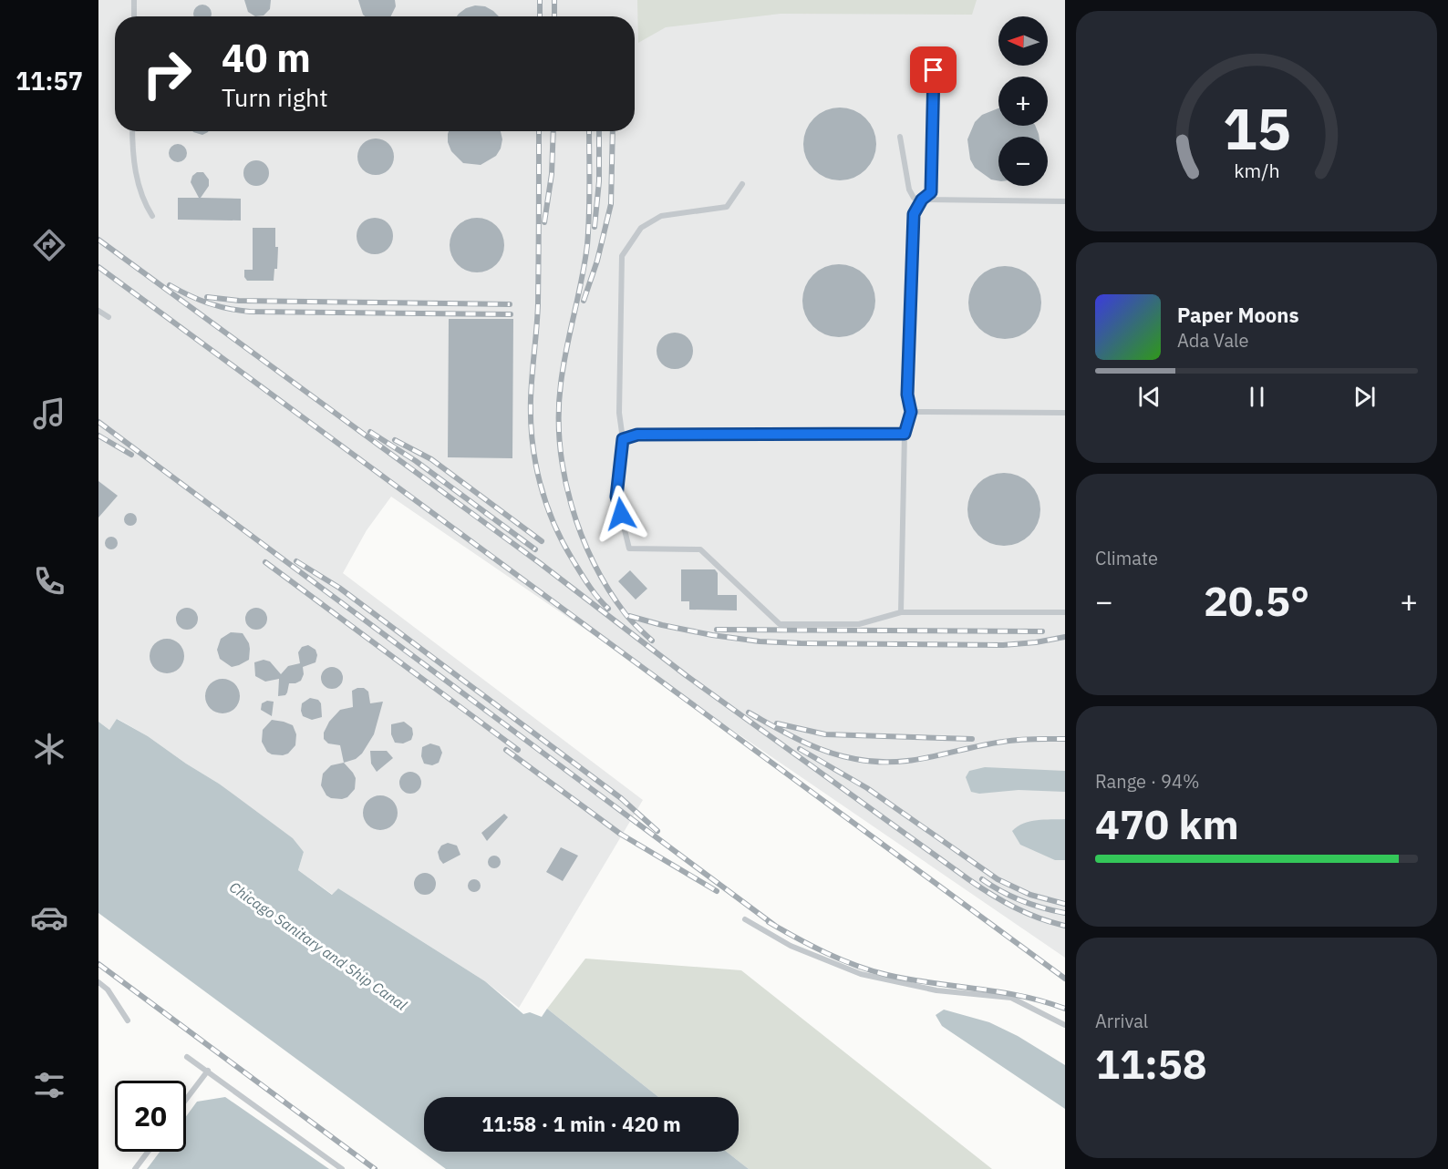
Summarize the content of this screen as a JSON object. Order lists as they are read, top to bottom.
{
  "water": ["Chicago Sanitary and Ship Canal"],
  "north": "left",
  "page": {
    "tabs": "11:57",
    "map_buttons": ["+", "−"],
    "turn": ["40 m", "Turn right"],
    "song": ["Paper Moons", "Ada Vale"],
    "tile": [
      "Climate",
      ["Range · 94%", "470 km"],
      ["Arrival", "11:58"]
    ],
    "heat": ["−", "20.5°", "+"],
    "limit": "20",
    "trip": "11:58 · 1 min · 420 m",
    "gauge": ["15", "km/h"]
  }
}
